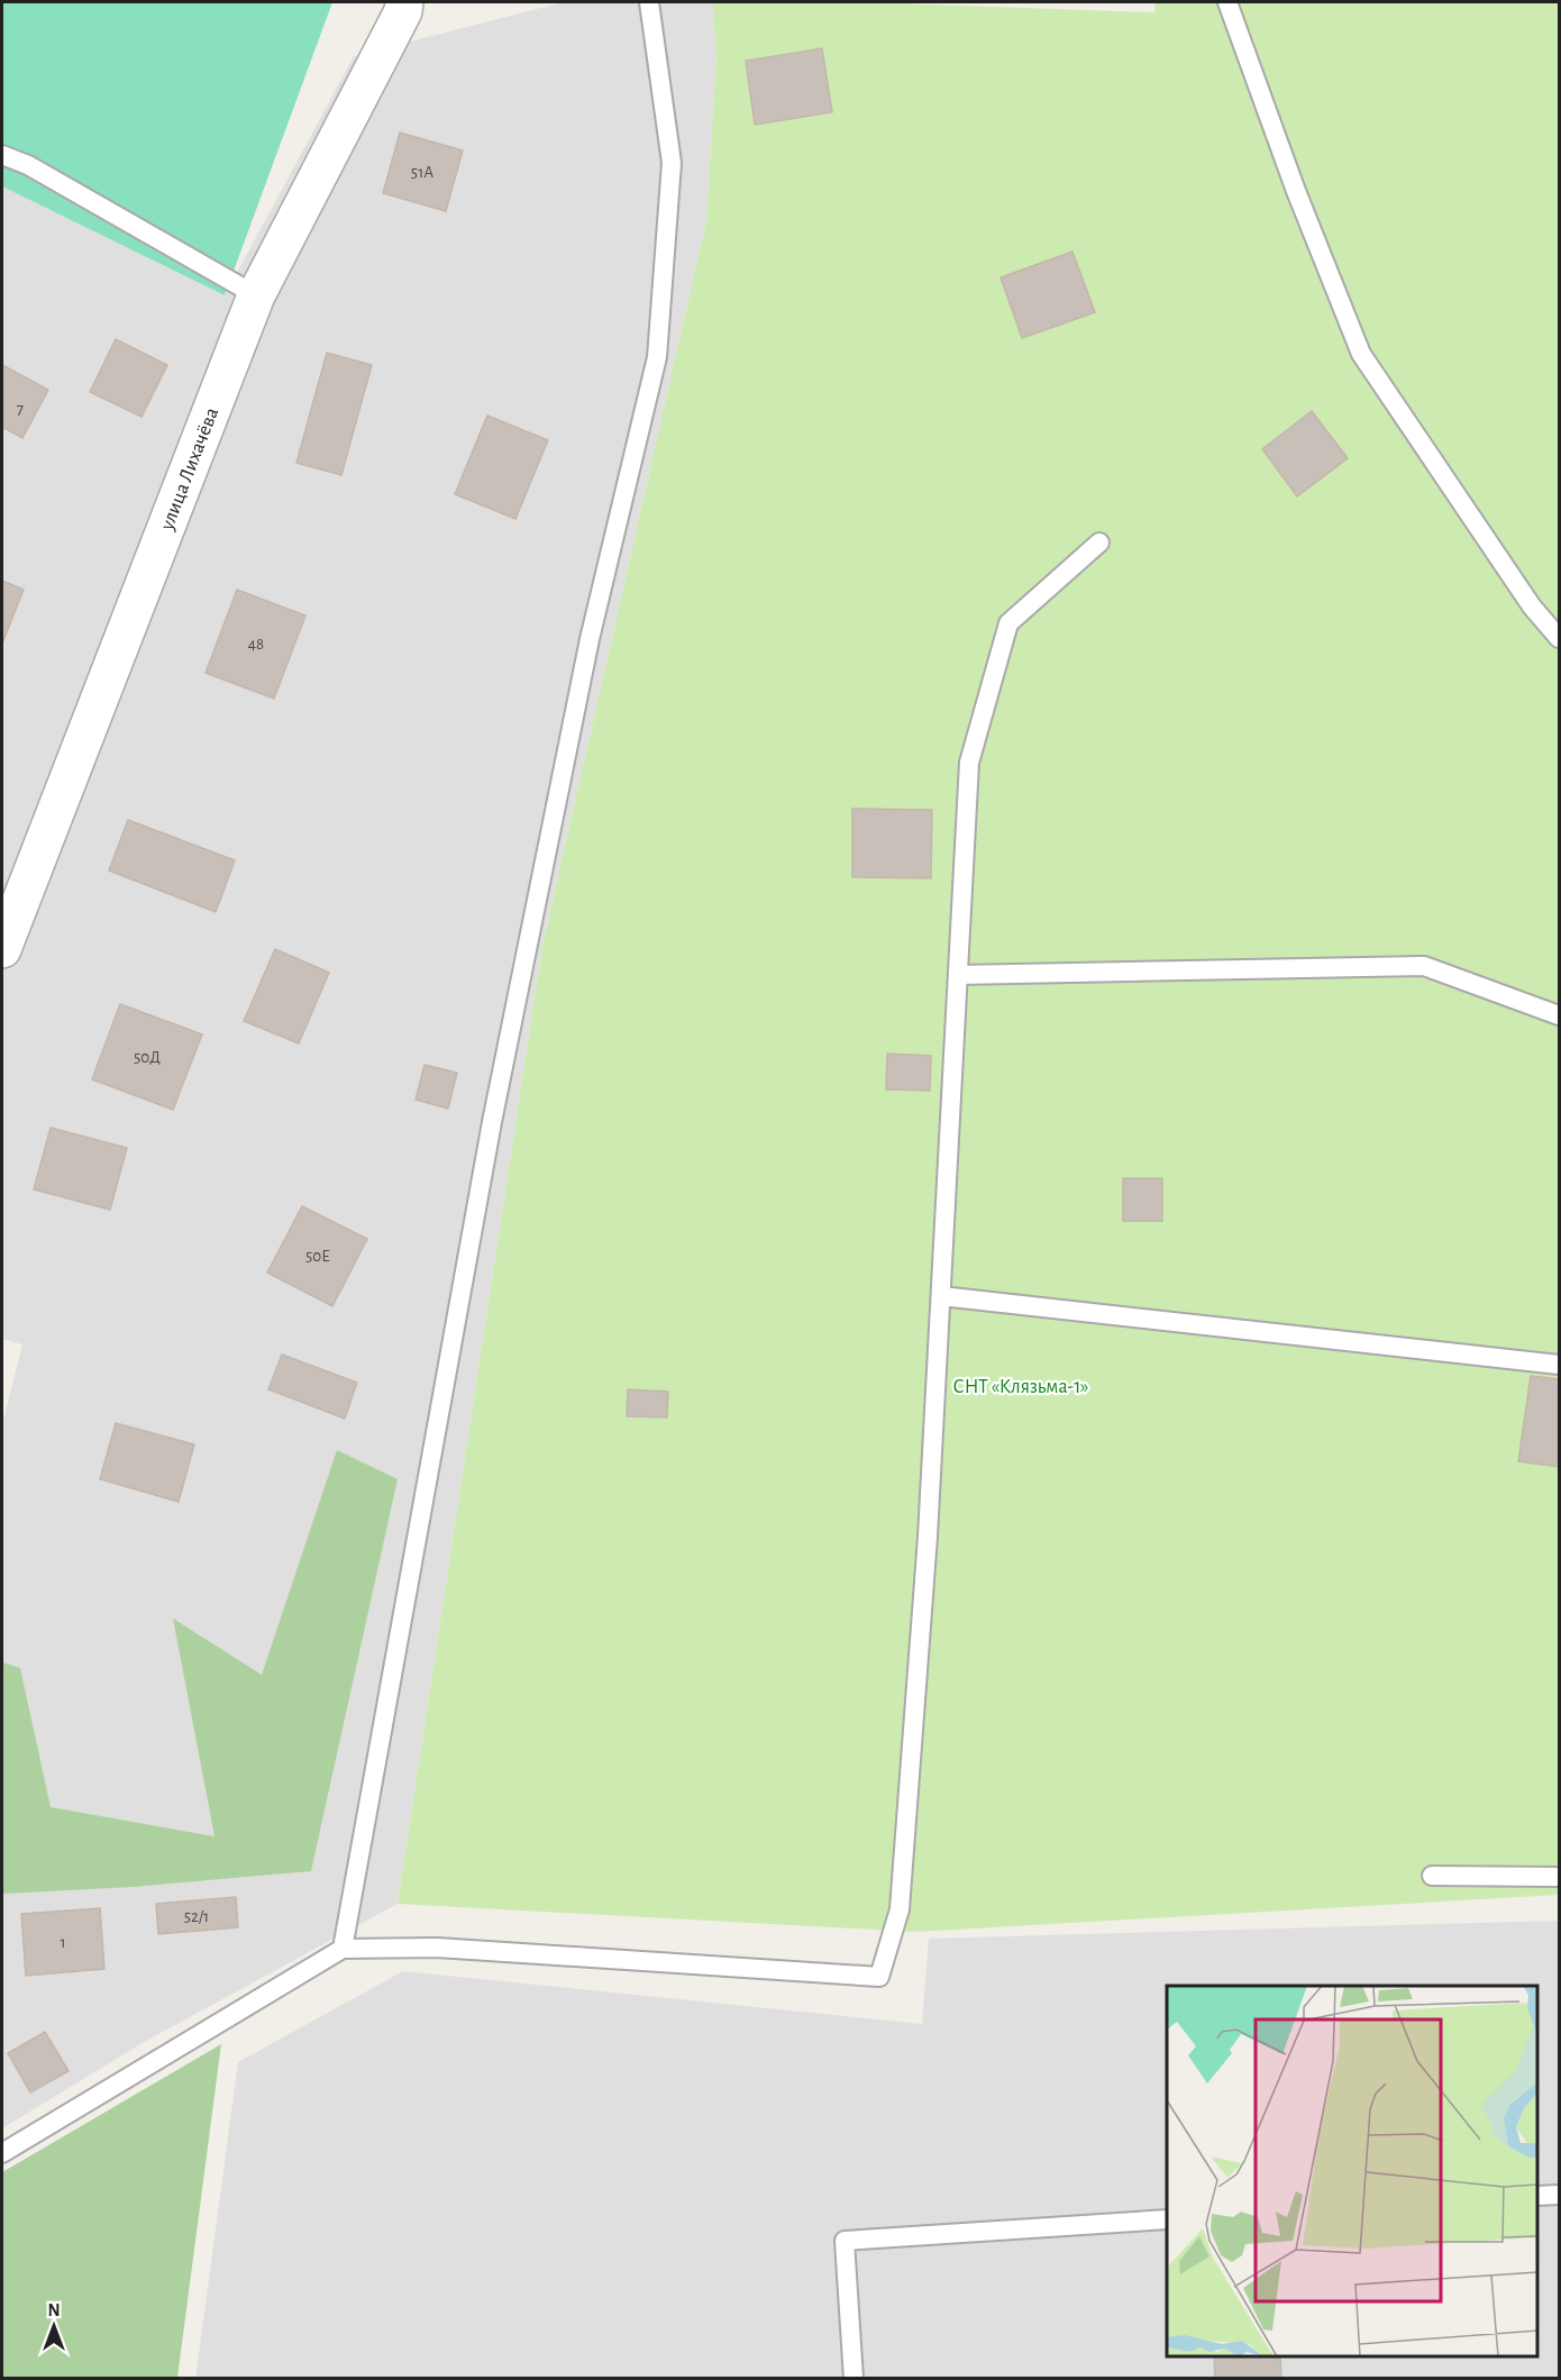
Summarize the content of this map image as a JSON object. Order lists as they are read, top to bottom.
{
  "streets": {
    "street": ["улица Лихачёва"]
  },
  "parks": ["СНТ «Клязьма-1»"],
  "house_numbers": [
    "51А",
    "7",
    "48",
    "50Д",
    "50Е",
    "52/1",
    "1"
  ],
  "north": "top"
}
